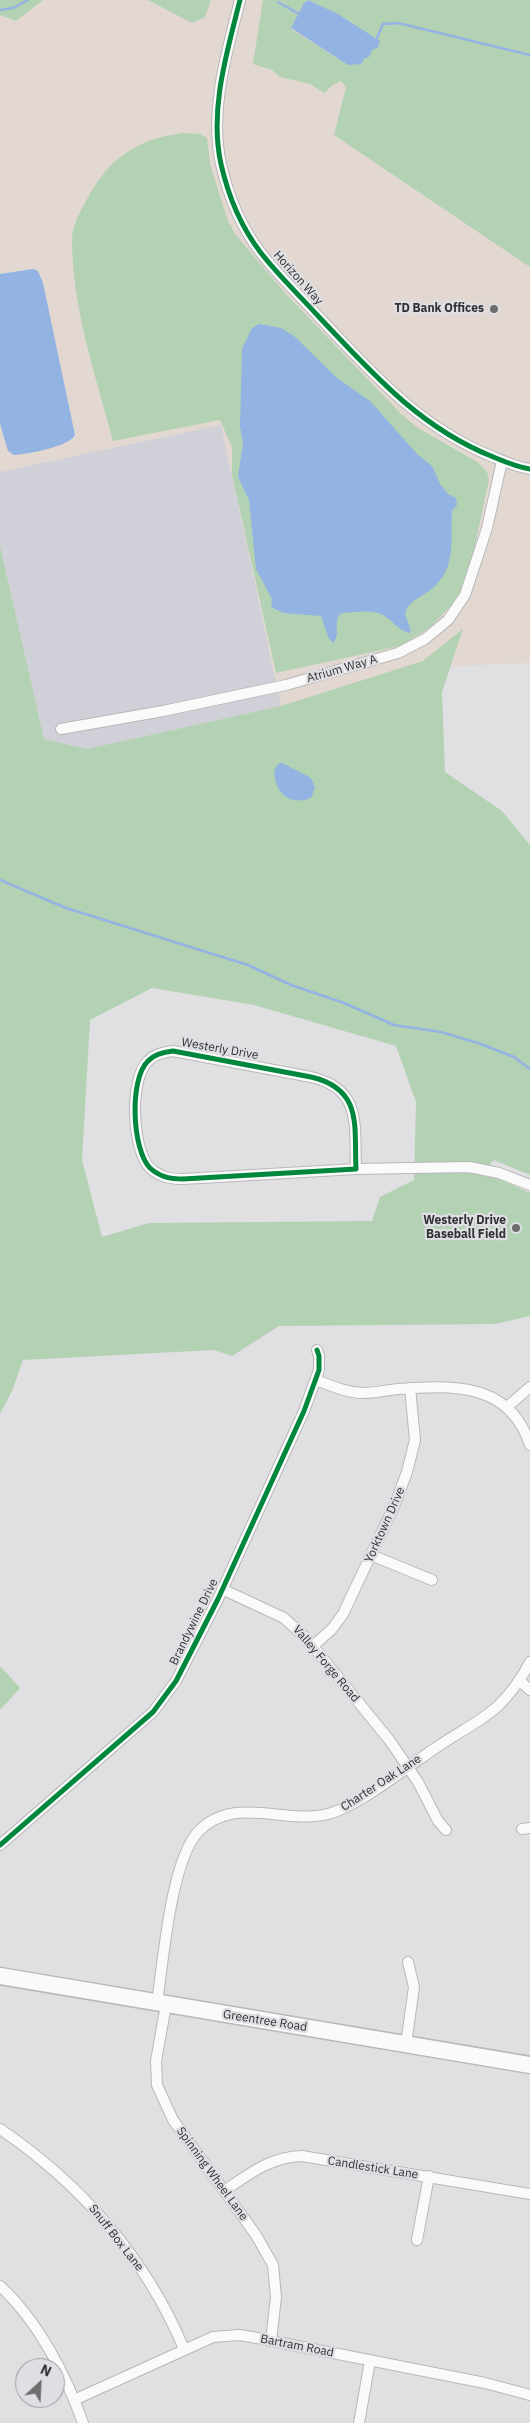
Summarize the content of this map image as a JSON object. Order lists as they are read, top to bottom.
{
  "streets": {
    "main road": ["Greentree Road"],
    "street": [
      "Horizon Way",
      "Atrium Way A",
      "Westerly Drive",
      "Yorktown Drive",
      "Brandywine Drive",
      "Valley Forge Road",
      "Charter Oak Lane",
      "Candlestick Lane",
      "Spinning Wheel Lane",
      "Snuff Box Lane",
      "Bartram Road"
    ]
  },
  "crossings": [
    ["Horizon Way", "Atrium Way A"],
    ["Yorktown Drive", "Valley Forge Road"],
    ["Brandywine Drive", "Valley Forge Road"],
    ["Valley Forge Road", "Charter Oak Lane"],
    ["Charter Oak Lane", "Greentree Road"],
    ["Charter Oak Lane", "Spinning Wheel Lane"],
    ["Greentree Road", "Spinning Wheel Lane"],
    ["Candlestick Lane", "Spinning Wheel Lane"],
    ["Spinning Wheel Lane", "Bartram Road"],
    ["Snuff Box Lane", "Bartram Road"]
  ],
  "places": ["TD Bank Offices", "Westerly Drive Baseball Field"],
  "north": "top right"
}
